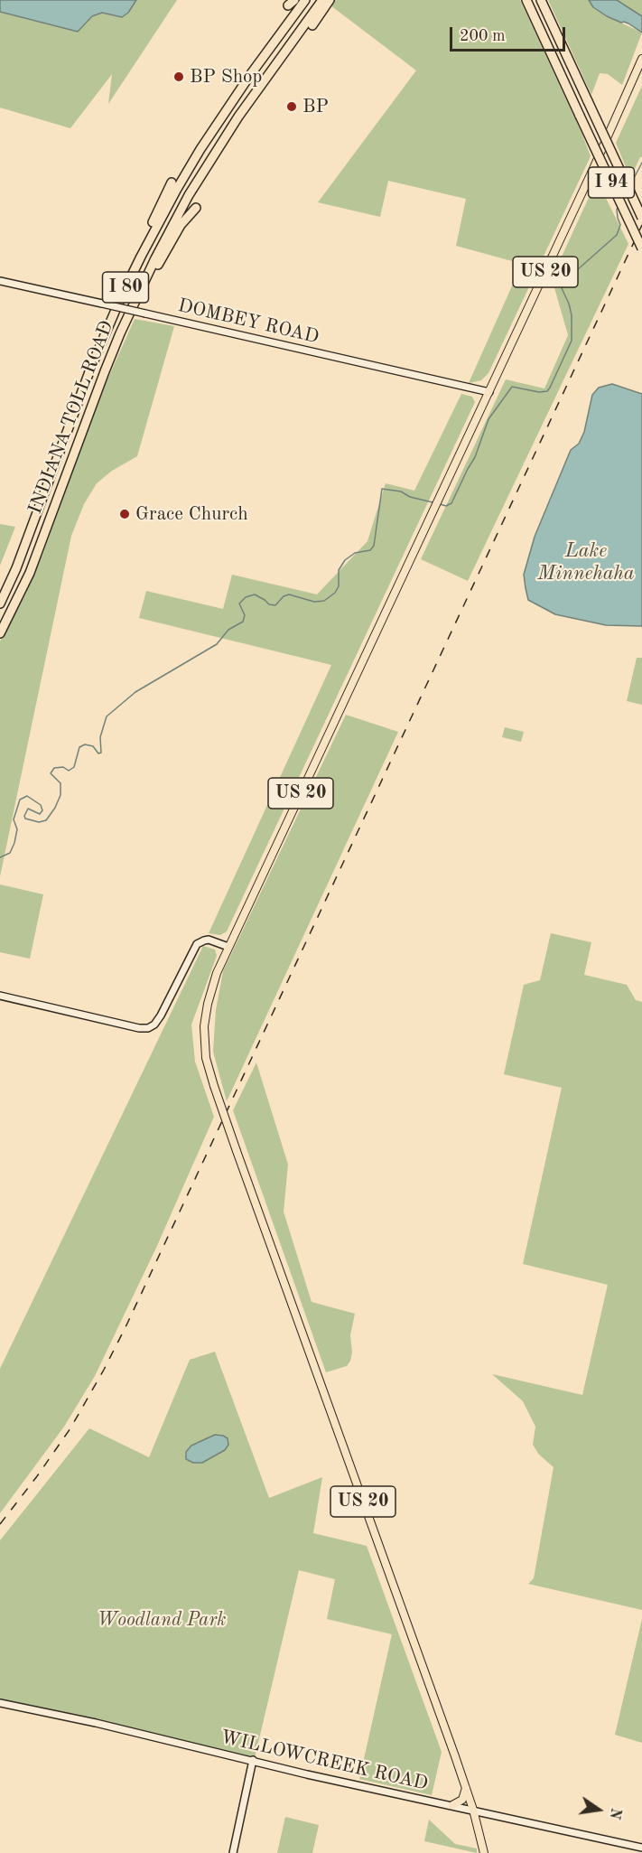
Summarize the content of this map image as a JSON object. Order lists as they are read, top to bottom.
{
  "streets": {
    "highway": ["I 94", "I 80", "INDIANA TOLL ROAD"],
    "main road": ["US 20"],
    "street": ["DOMBEY ROAD", "WILLOWCREEK ROAD"]
  },
  "crossings": [
    ["US 20", "DOMBEY ROAD"],
    ["US 20", "WILLOWCREEK ROAD"]
  ],
  "water": ["Lake Minnehaha"],
  "parks": ["Woodland Park"],
  "places": ["BP Shop", "BP", "Grace Church"],
  "scale_bar": "200 m",
  "north": "right"
}
